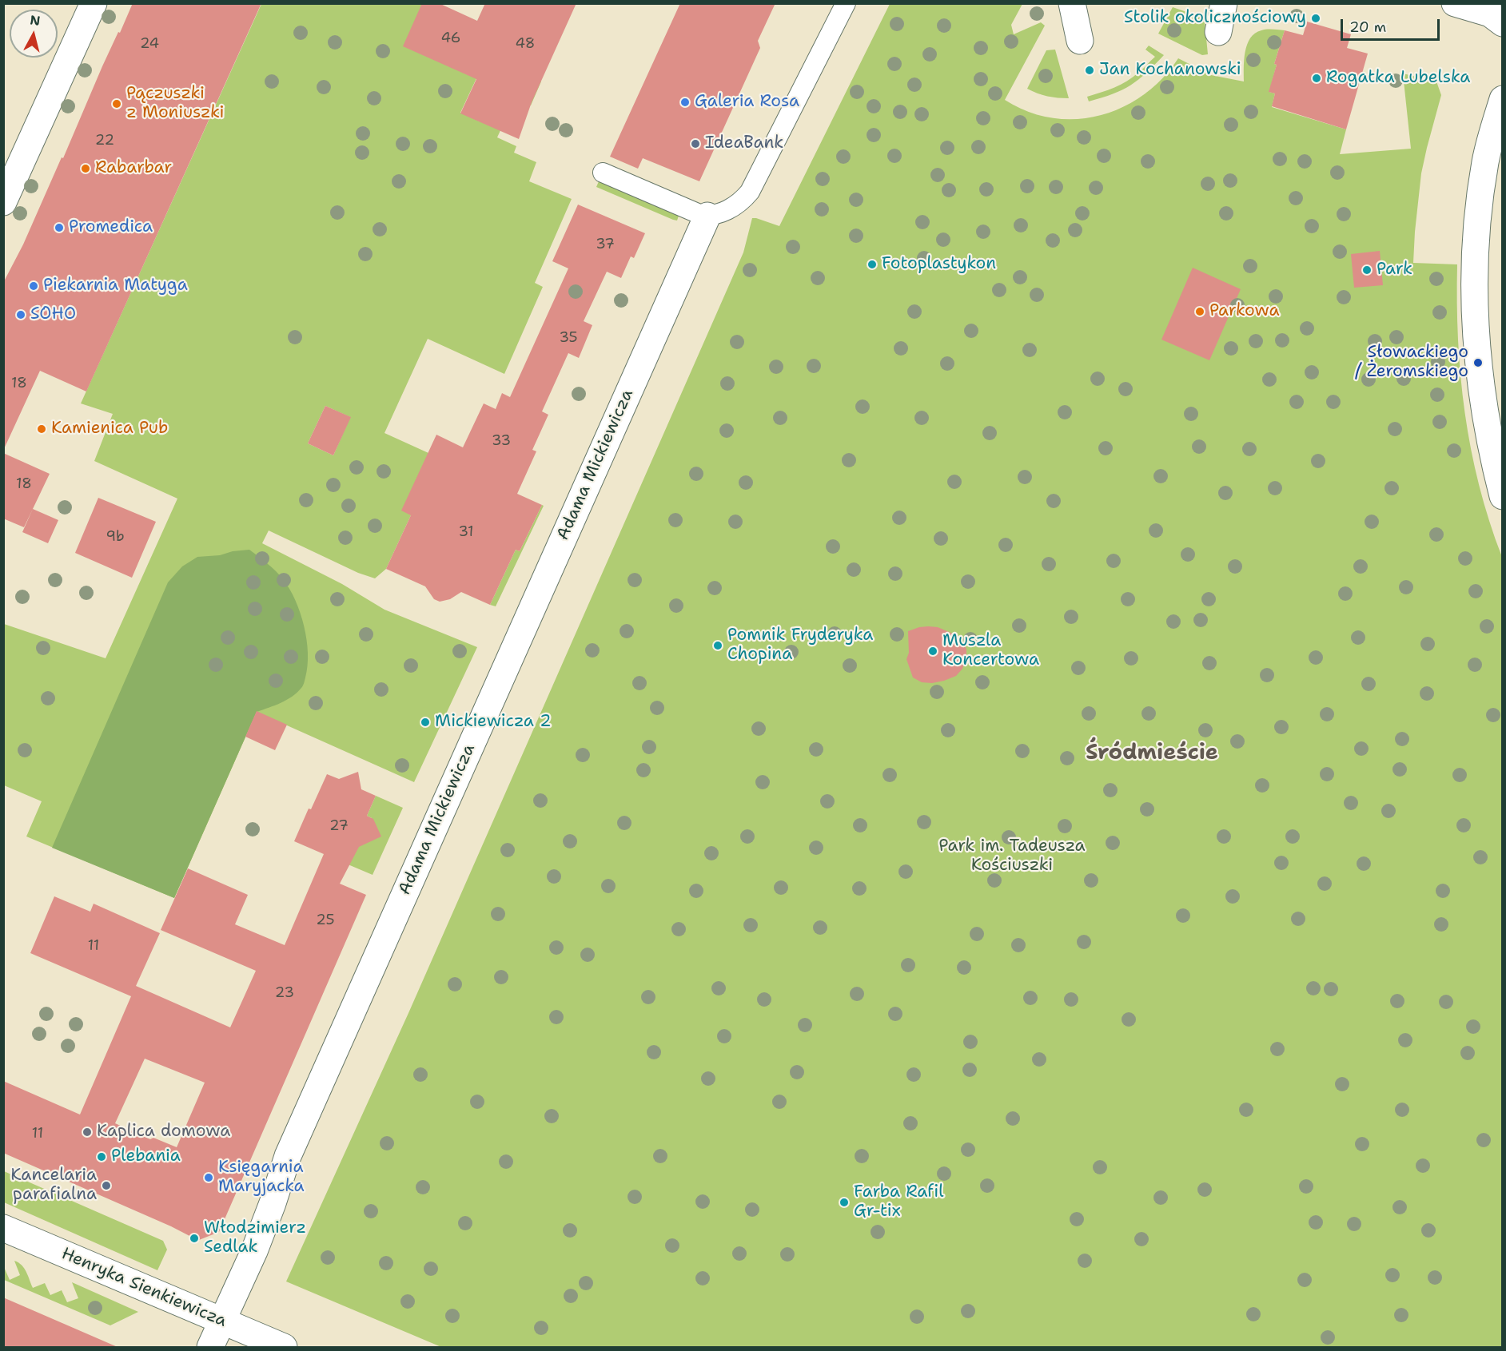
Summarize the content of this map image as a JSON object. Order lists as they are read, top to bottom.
{
  "streets": {
    "street": ["Adama Mickiewicza", "Henryka Sienkiewicza"]
  },
  "crossings": [
    ["Adama Mickiewicza", "Henryka Sienkiewicza"]
  ],
  "districts": ["Śródmieście"],
  "parks": ["Park im. Tadeusza Kościuszki"],
  "places": [
    "Stolik okolicznościowy",
    "Jan Kochanowski",
    "Rogatka Lubelska",
    "Galeria Rosa",
    "Pączuszki z Moniuszki",
    "IdeaBank",
    "Rabarbar",
    "Promedica",
    "Fotoplastykon",
    "Park",
    "Piekarnia Matyga",
    "Parkowa",
    "SOHO",
    "Słowackiego / Żeromskiego",
    "Kamienica Pub",
    "Pomnik Fryderyka Chopina",
    "Muszla Koncertowa",
    "Mickiewicza 2",
    "Kaplica domowa",
    "Plebania",
    "Księgarnia Maryjacka",
    "Kancelaria parafialna",
    "Farba Rafil Gr-tix",
    "Włodzimierz Sedlak"
  ],
  "house_numbers": [
    "46",
    "24",
    "48",
    "22",
    "37",
    "35",
    "18",
    "33",
    "18",
    "31",
    "9b",
    "27",
    "25",
    "11",
    "23",
    "11"
  ],
  "scale_bar": "20 m",
  "north": "top"
}
